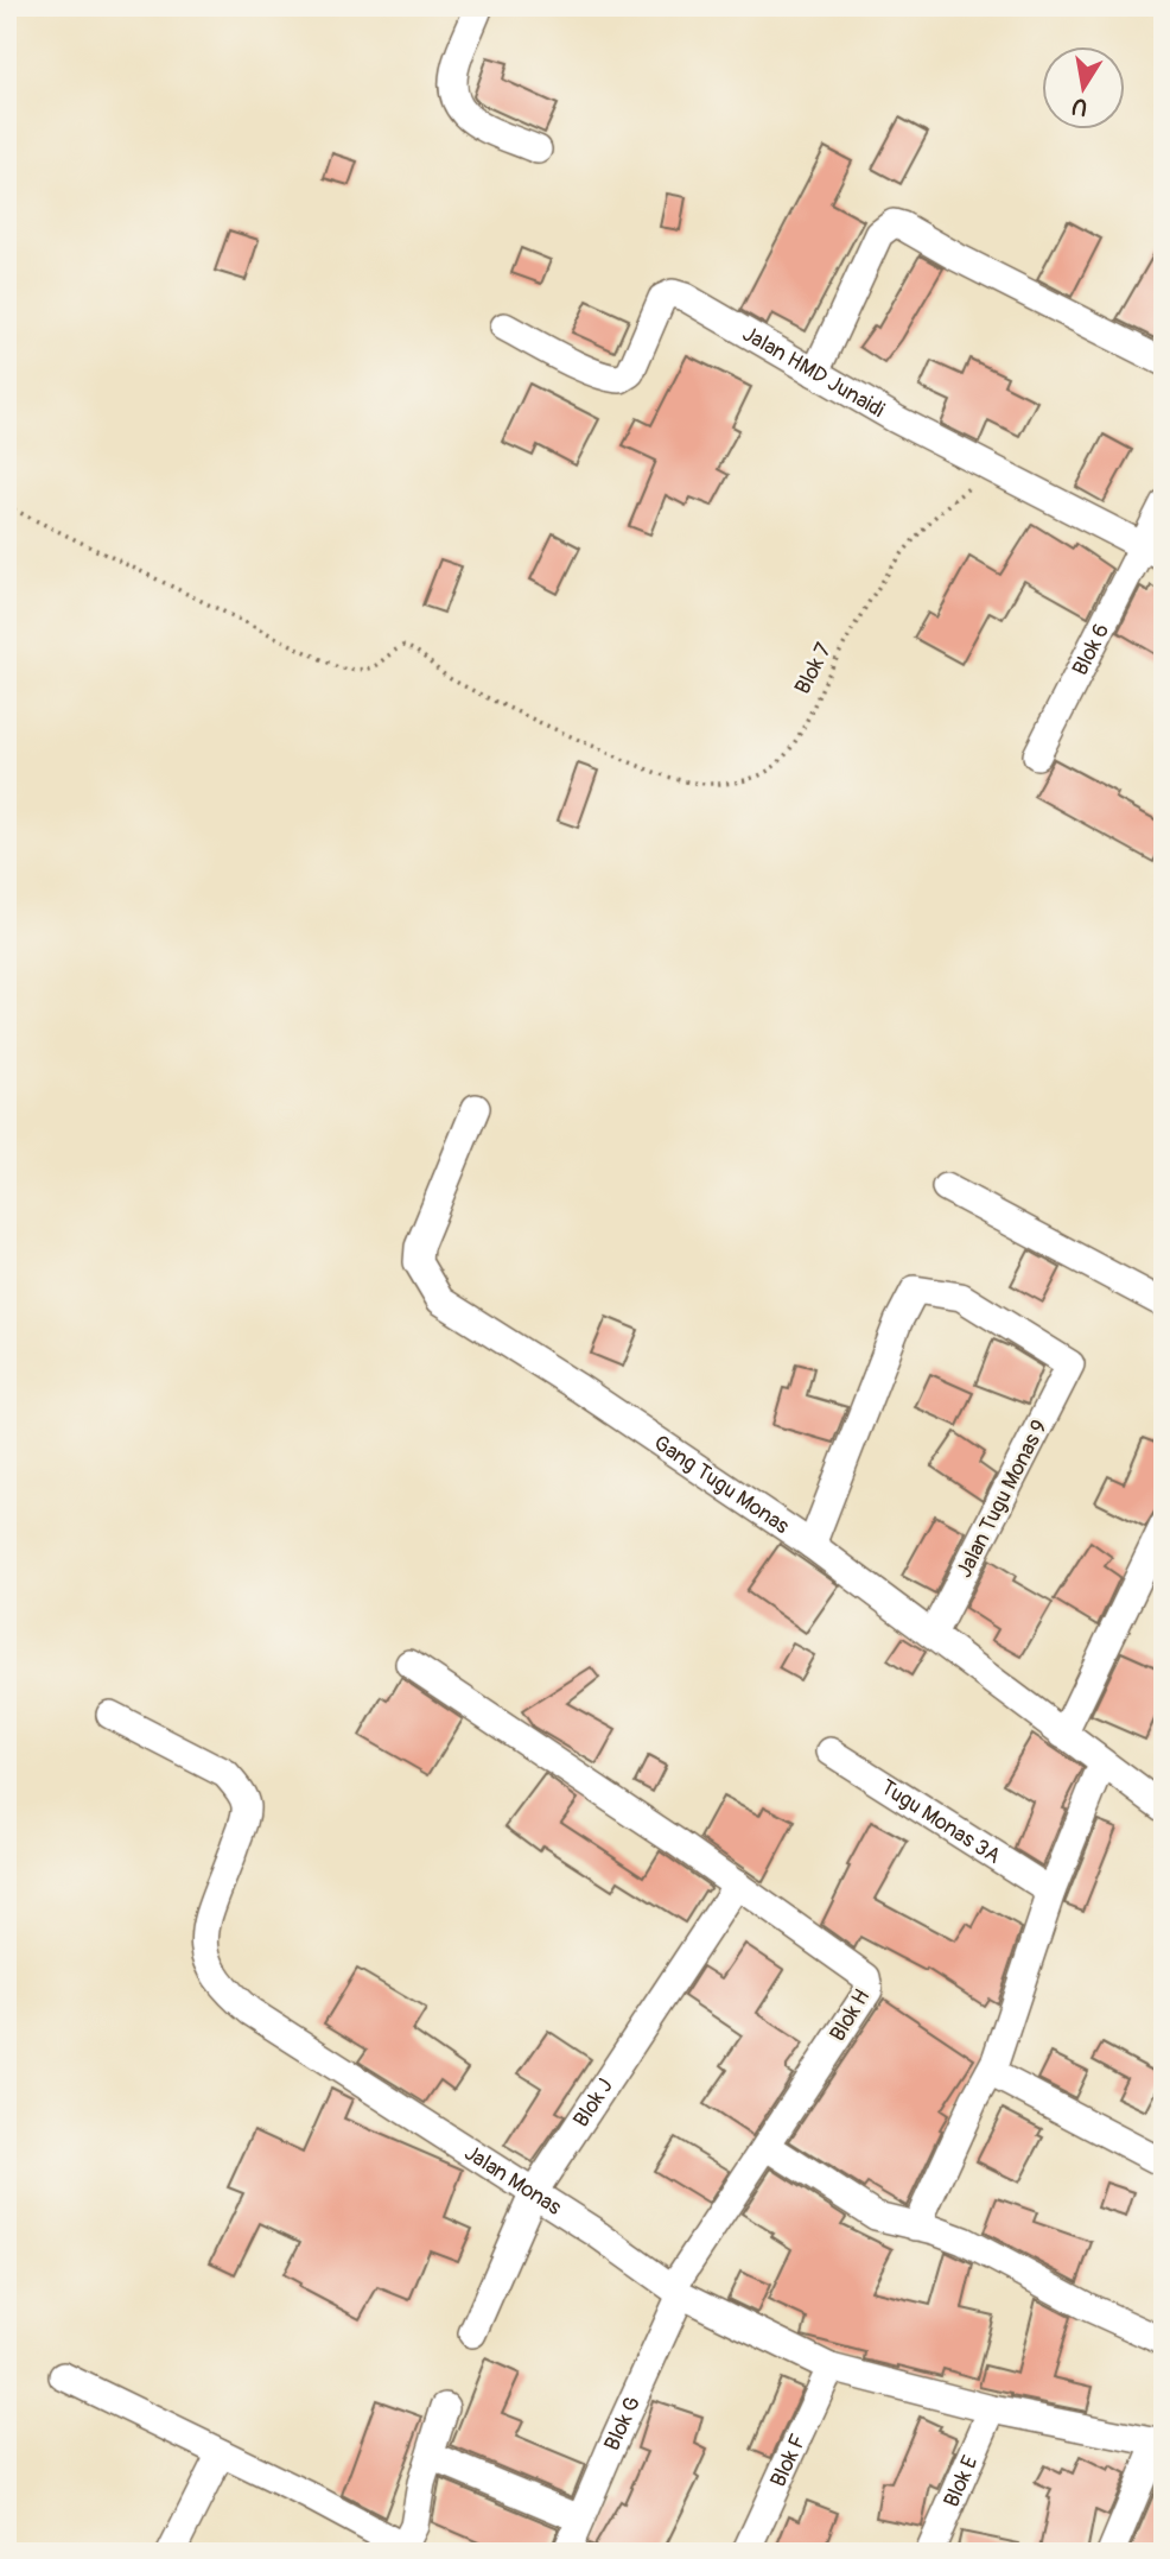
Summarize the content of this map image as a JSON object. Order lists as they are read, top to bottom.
{
  "streets": {
    "street": [
      "Jalan HMD Junaidi",
      "Blok 6",
      "Gang Tugu Monas",
      "Jalan Tugu Monas 9",
      "Tugu Monas 3A",
      "Blok H",
      "Blok J",
      "Jalan Monas",
      "Blok G",
      "Blok F",
      "Blok E"
    ],
    "path": ["Blok 7"]
  },
  "crossings": [
    ["Jalan HMD Junaidi", "Blok 6"],
    ["Jalan HMD Junaidi", "Blok 7"],
    ["Gang Tugu Monas", "Jalan Tugu Monas 9"],
    ["Blok H", "Blok J"],
    ["Blok H", "Blok G"],
    ["Blok J", "Jalan Monas"],
    ["Jalan Monas", "Blok G"],
    ["Jalan Monas", "Blok F"],
    ["Jalan Monas", "Blok E"]
  ],
  "north": "bottom"
}
